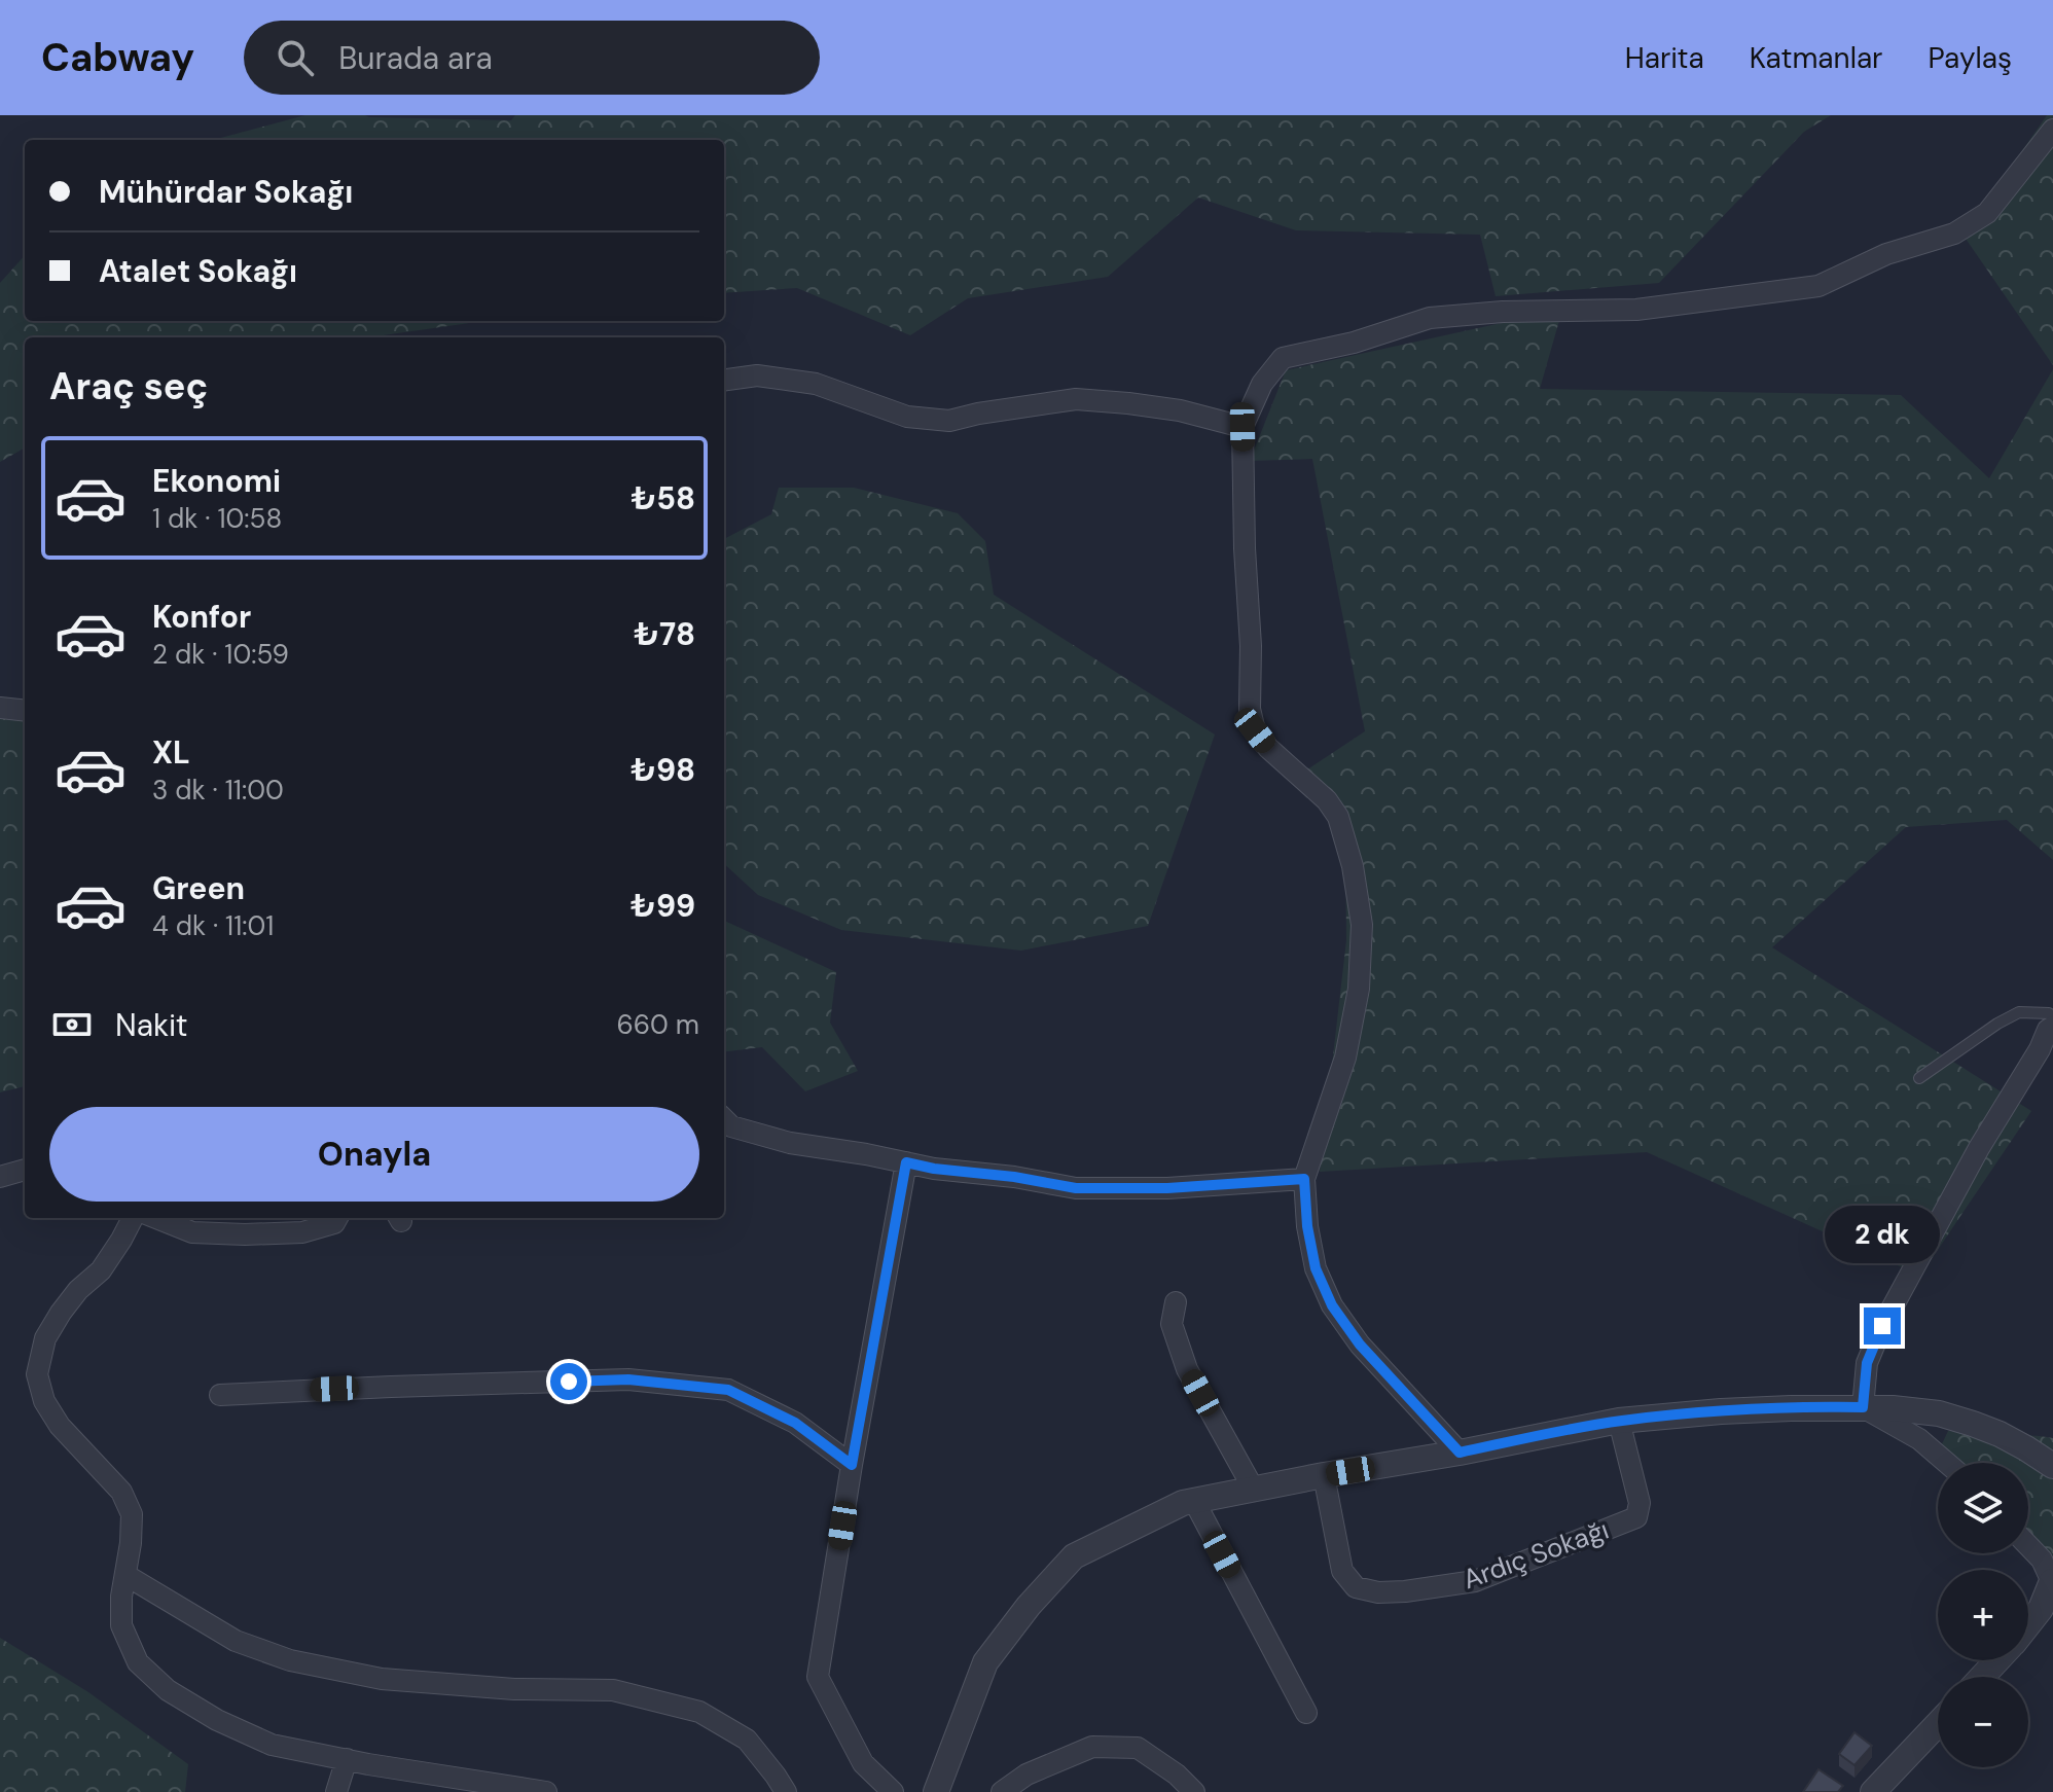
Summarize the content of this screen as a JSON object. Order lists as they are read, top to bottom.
{
  "streets": {
    "street": ["Ardıç Sokağı"]
  },
  "page": {
    "header": "Cabway",
    "search": "Burada ara",
    "nav": ["Harita", "Katmanlar", "Paylaş"],
    "banner": ["Mühürdar Sokağı", "Atalet Sokağı"],
    "heading": "Araç seç",
    "list": [
      {
        "name": "Ekonomi",
        "note": "1 dk · 10:58",
        "value": "₺58"
      },
      {
        "name": "Konfor",
        "note": "2 dk · 10:59",
        "value": "₺78"
      },
      {
        "name": "XL",
        "note": "3 dk · 11:00",
        "value": "₺98"
      },
      {
        "name": "Green",
        "note": "4 dk · 11:01",
        "value": "₺99"
      }
    ],
    "pay": ["Nakit", "660 m"],
    "buttons": "Onayla",
    "bubble": "2 dk",
    "map_buttons": ["+", "−"]
  }
}
